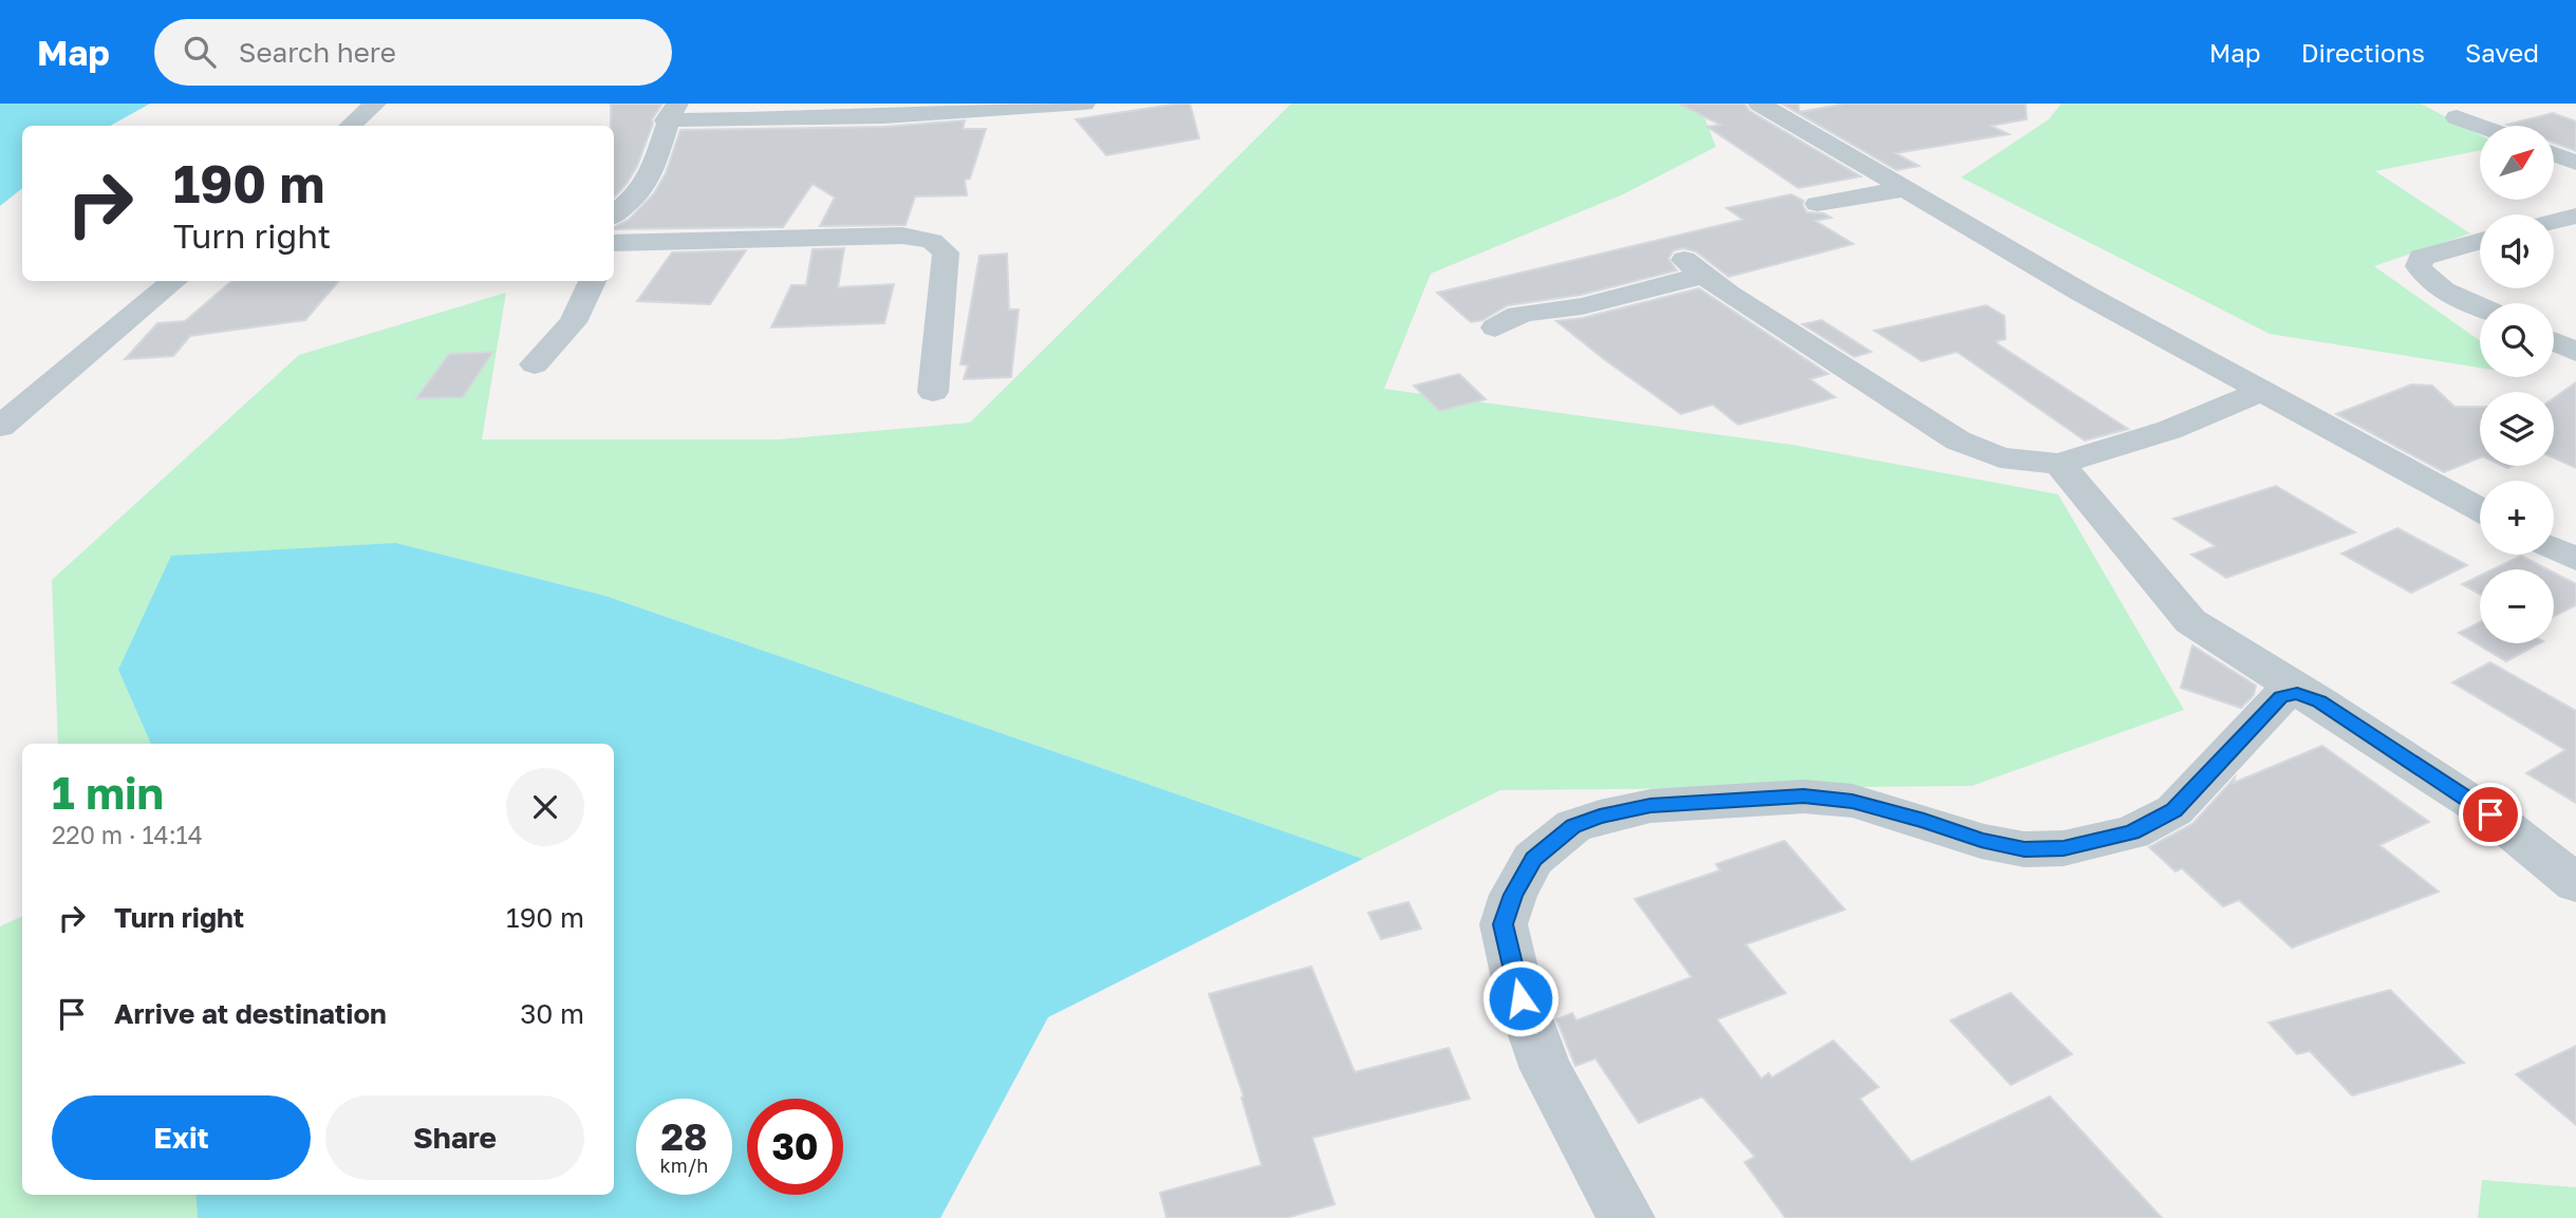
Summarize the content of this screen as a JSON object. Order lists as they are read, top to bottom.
{
  "north": "top right",
  "page": {
    "header": "Map",
    "search": "Search here",
    "nav": ["Map", "Directions", "Saved"],
    "map_buttons": ["+", "−"],
    "turn": ["190 m", "Turn right"],
    "heading": ["1 min", "220 m · 14:14"],
    "list": [
      {
        "name": "Turn right",
        "value": "190 m"
      },
      {
        "name": "Arrive at destination",
        "value": "30 m"
      }
    ],
    "buttons": ["Exit", "Share"],
    "speed": "28 km/h",
    "limit": "30"
  }
}
